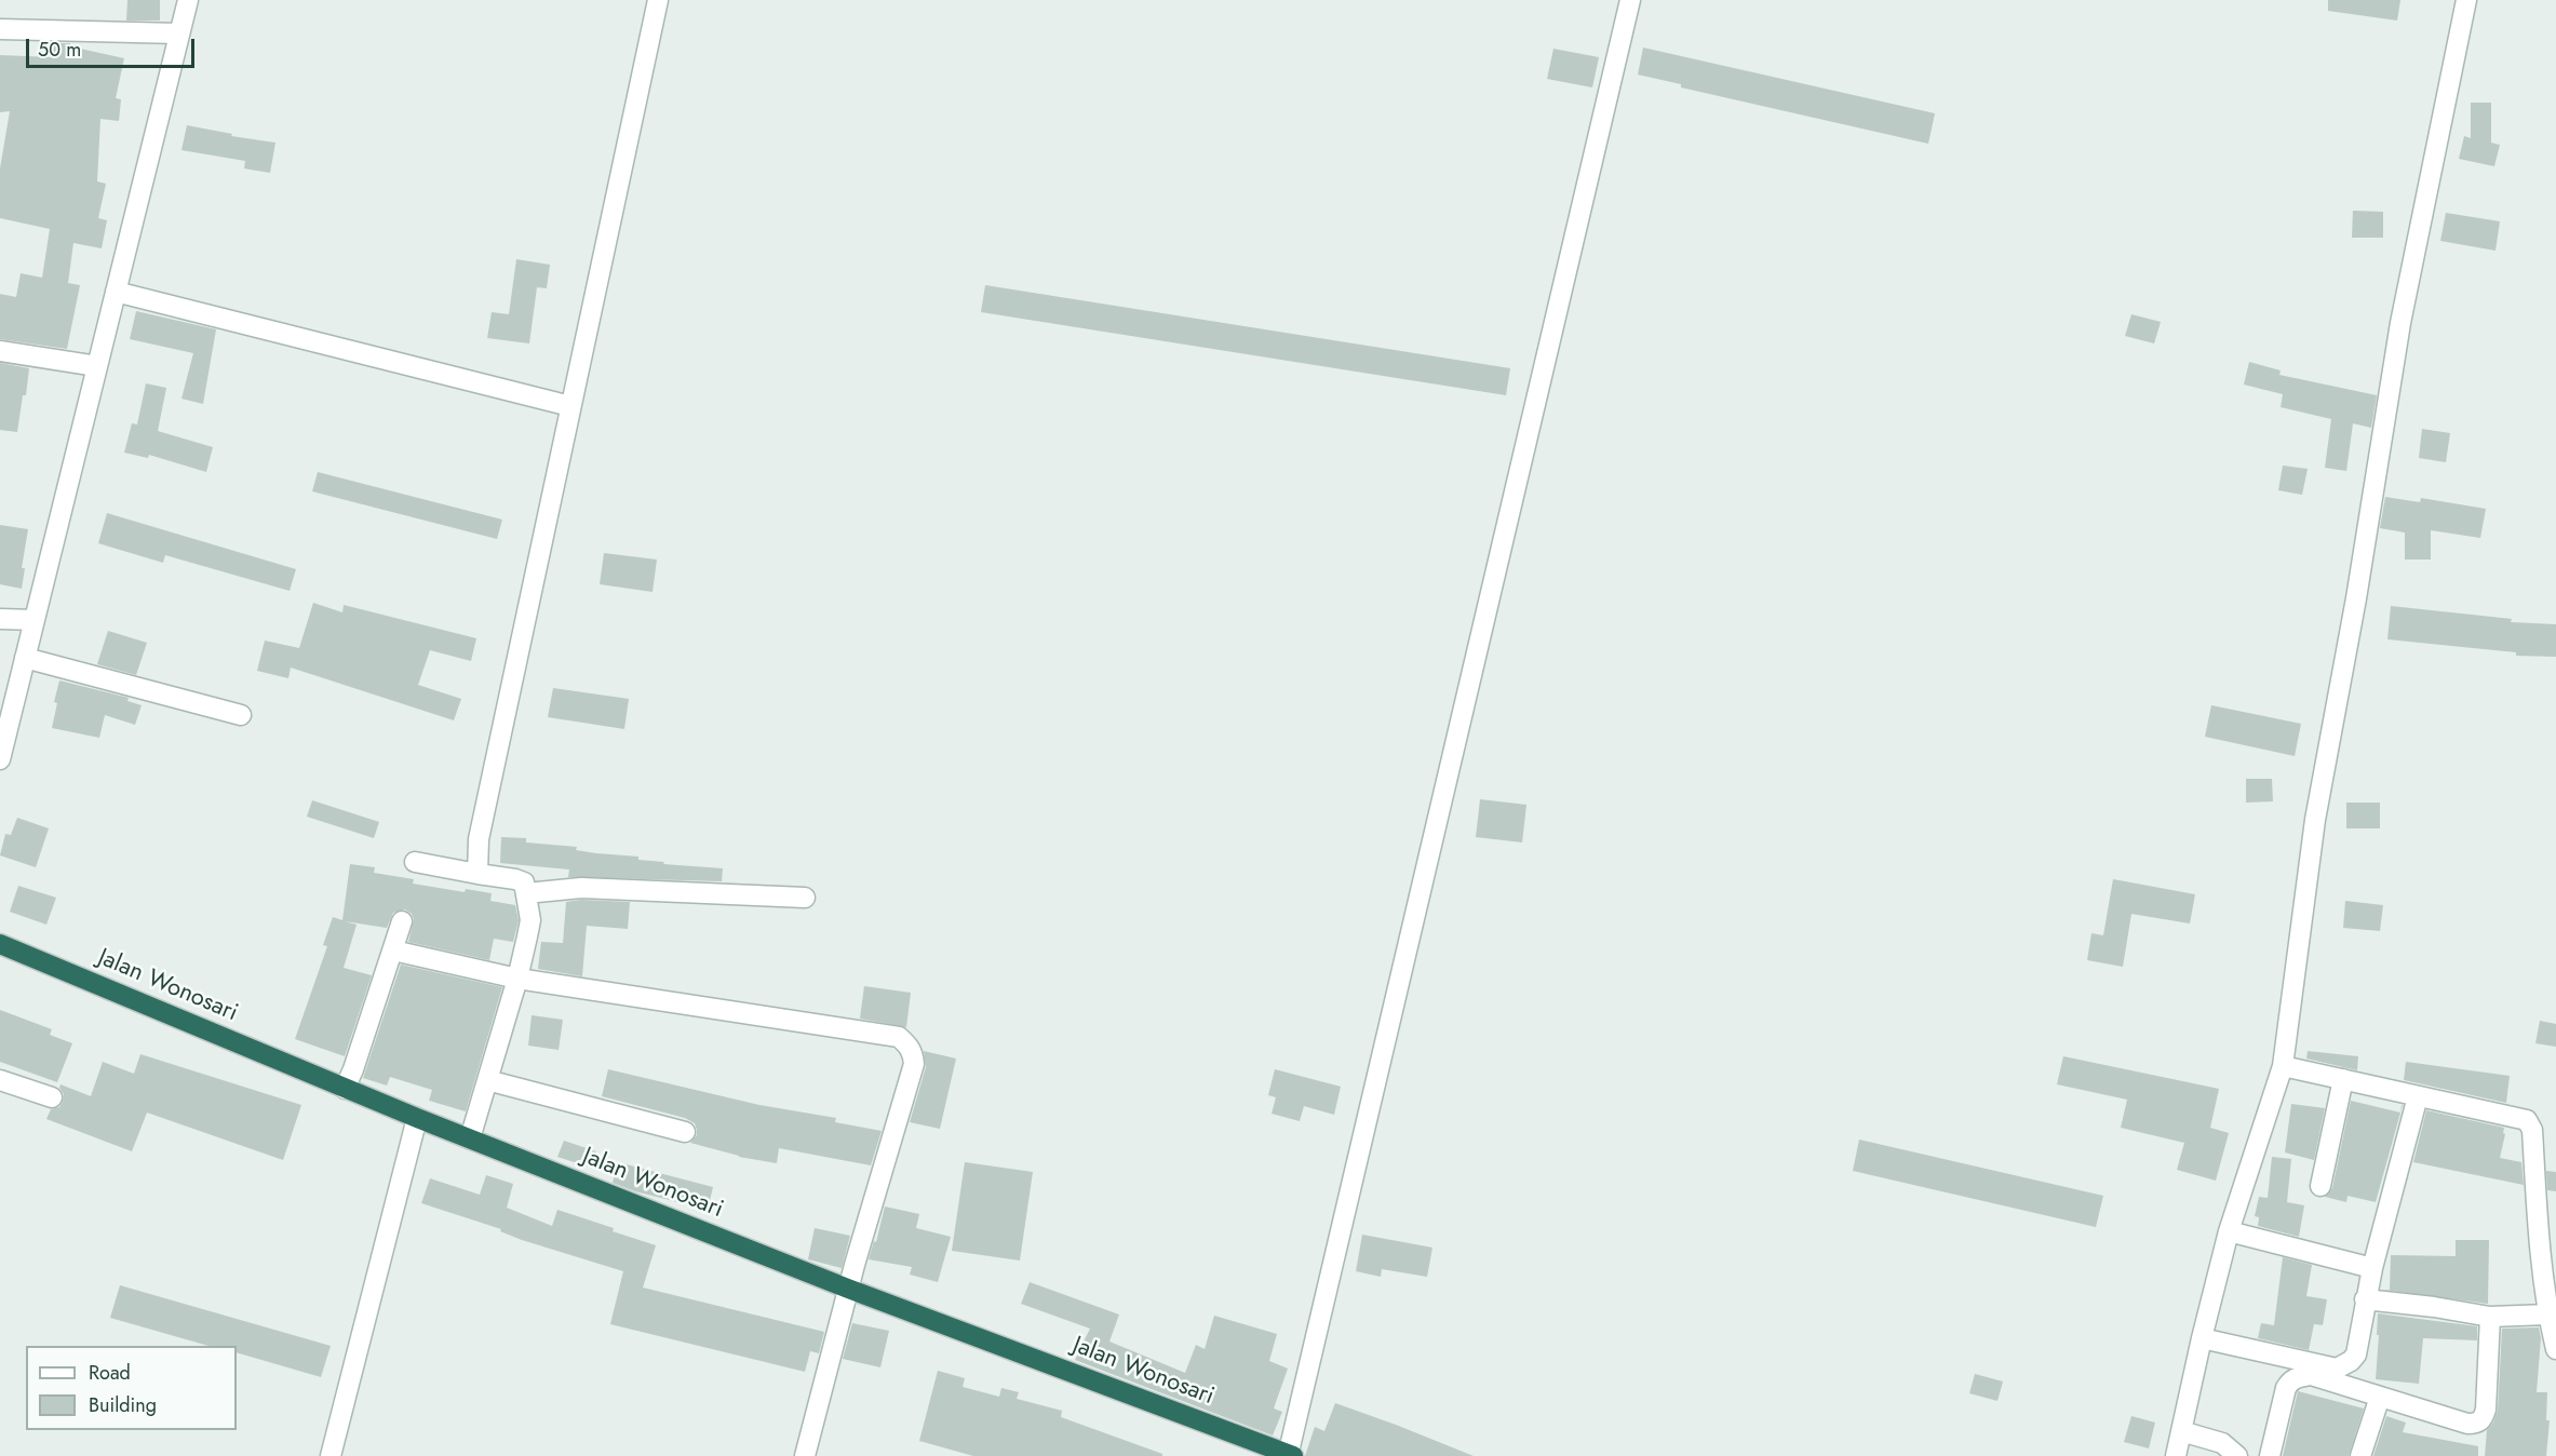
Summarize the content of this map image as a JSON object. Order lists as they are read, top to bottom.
{
  "streets": {
    "highway": ["Jalan Wonosari"]
  },
  "legend": ["Road", "Building"],
  "scale_bar": "50 m"
}
